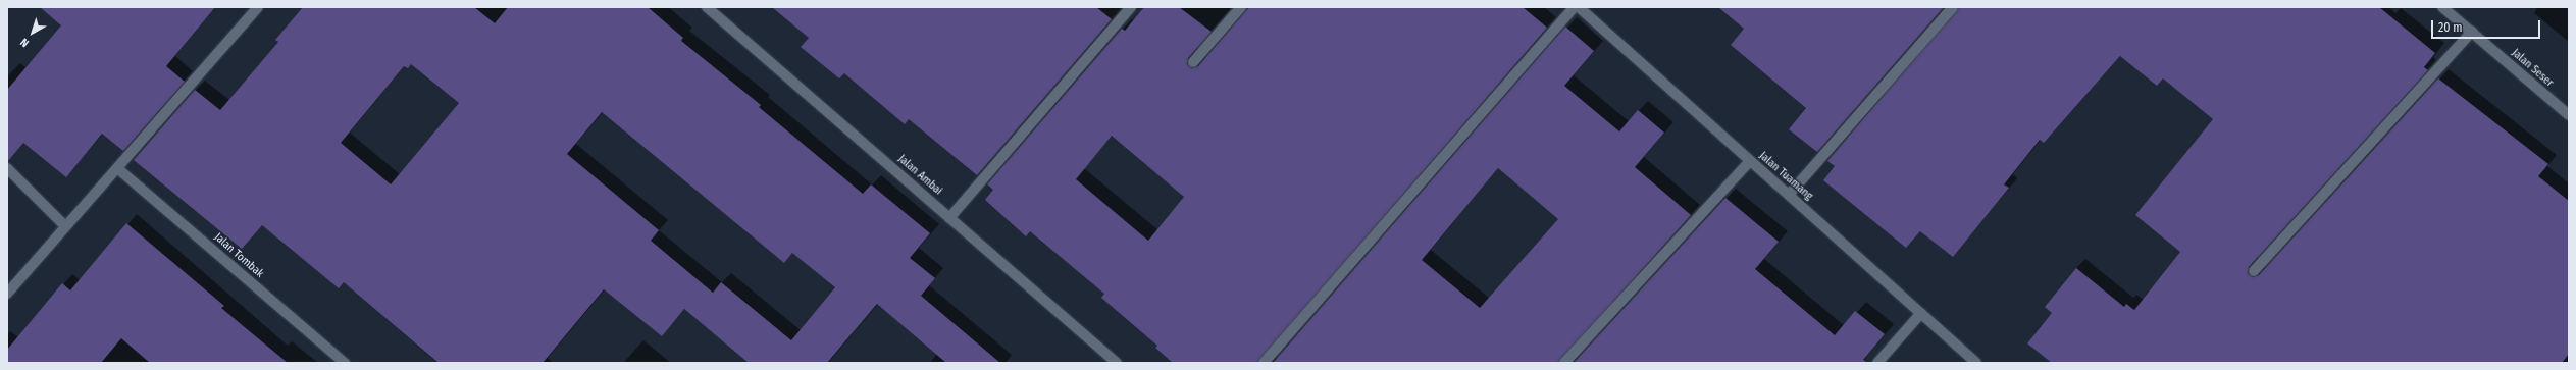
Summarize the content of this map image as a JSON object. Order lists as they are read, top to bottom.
{
  "streets": {
    "street": [
      "Jalan Seser",
      "Jalan Ambai",
      "Jalan Tuamang",
      "Jalan Tombak"
    ]
  },
  "scale_bar": "20 m",
  "north": "bottom left"
}
